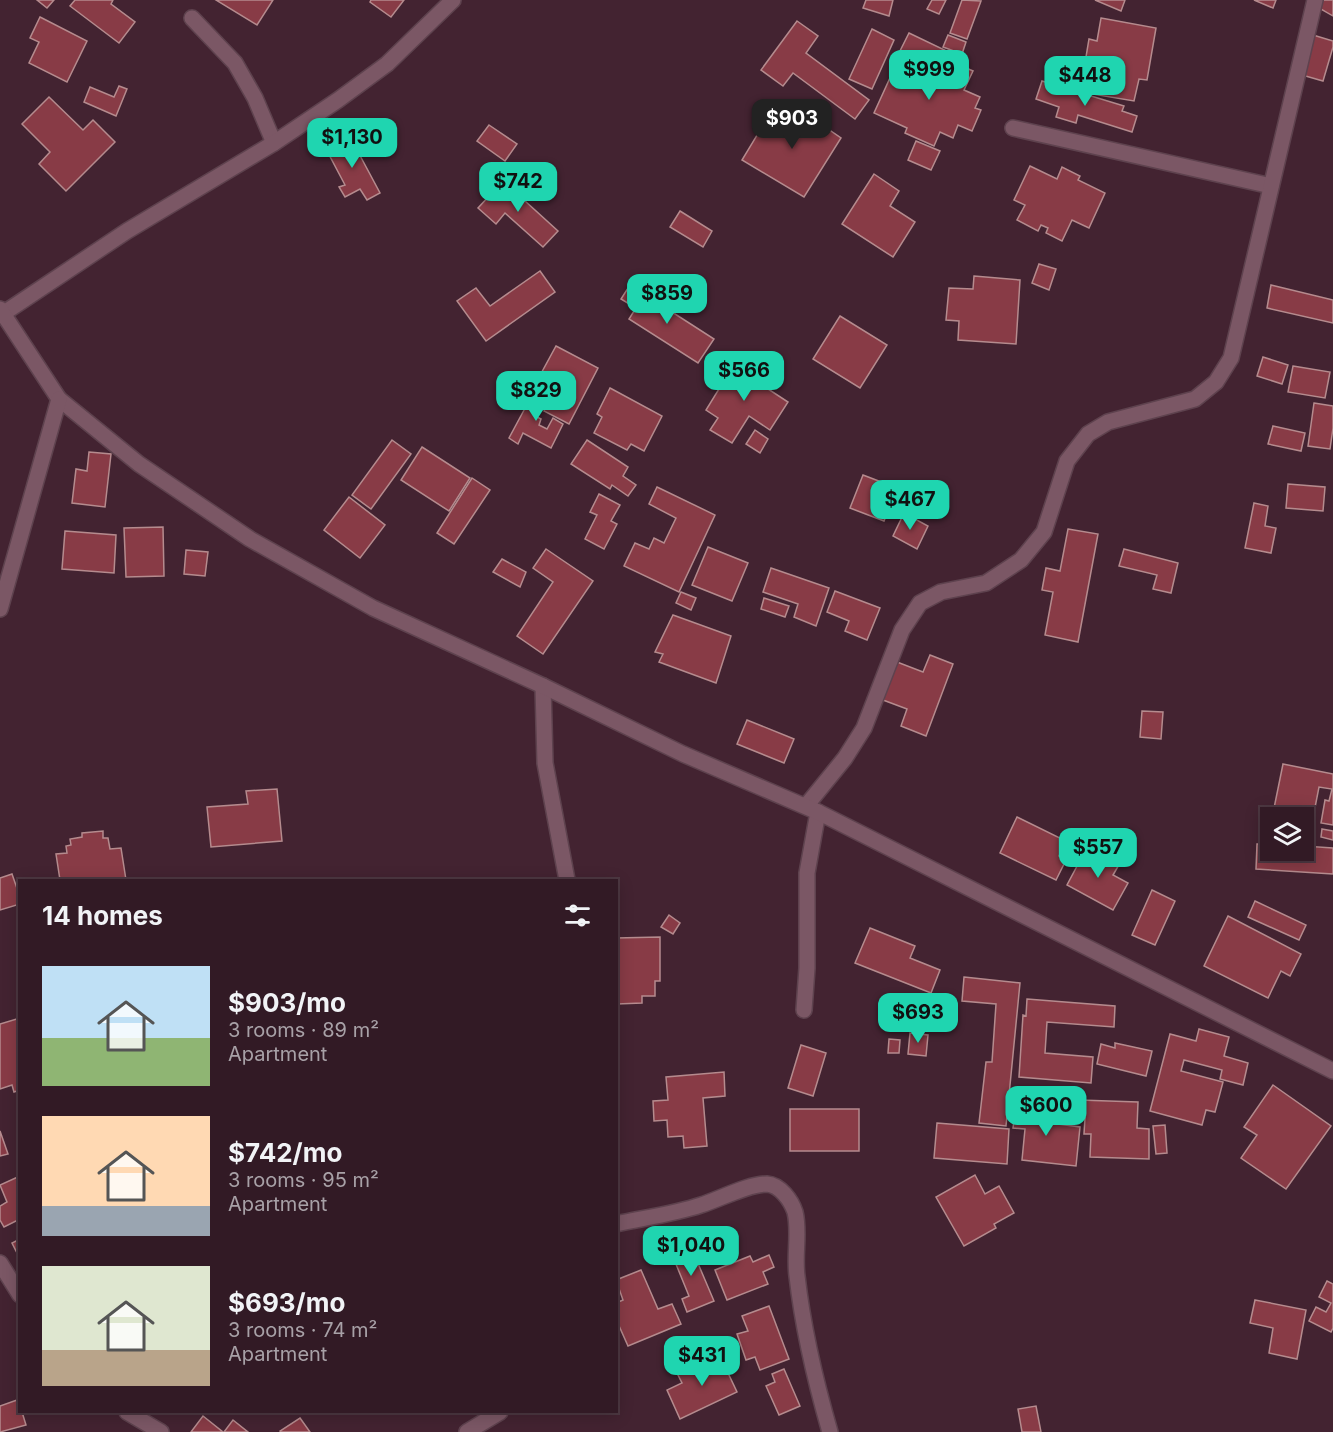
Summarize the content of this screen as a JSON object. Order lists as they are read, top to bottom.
{
  "page": {
    "price": [
      "$999",
      "$448",
      "$903",
      "$1,130",
      "$742",
      "$859",
      "$566",
      "$829",
      "$467",
      "$557",
      "$693",
      "$600",
      "$1,040",
      "$431"
    ],
    "heading": "14 homes",
    "list": [
      {
        "name": "$903/mo",
        "note": "3 rooms · 89 m² · Apartment"
      },
      {
        "name": "$742/mo",
        "note": "3 rooms · 95 m² · Apartment"
      },
      {
        "name": "$693/mo",
        "note": "3 rooms · 74 m² · Apartment"
      }
    ]
  }
}
